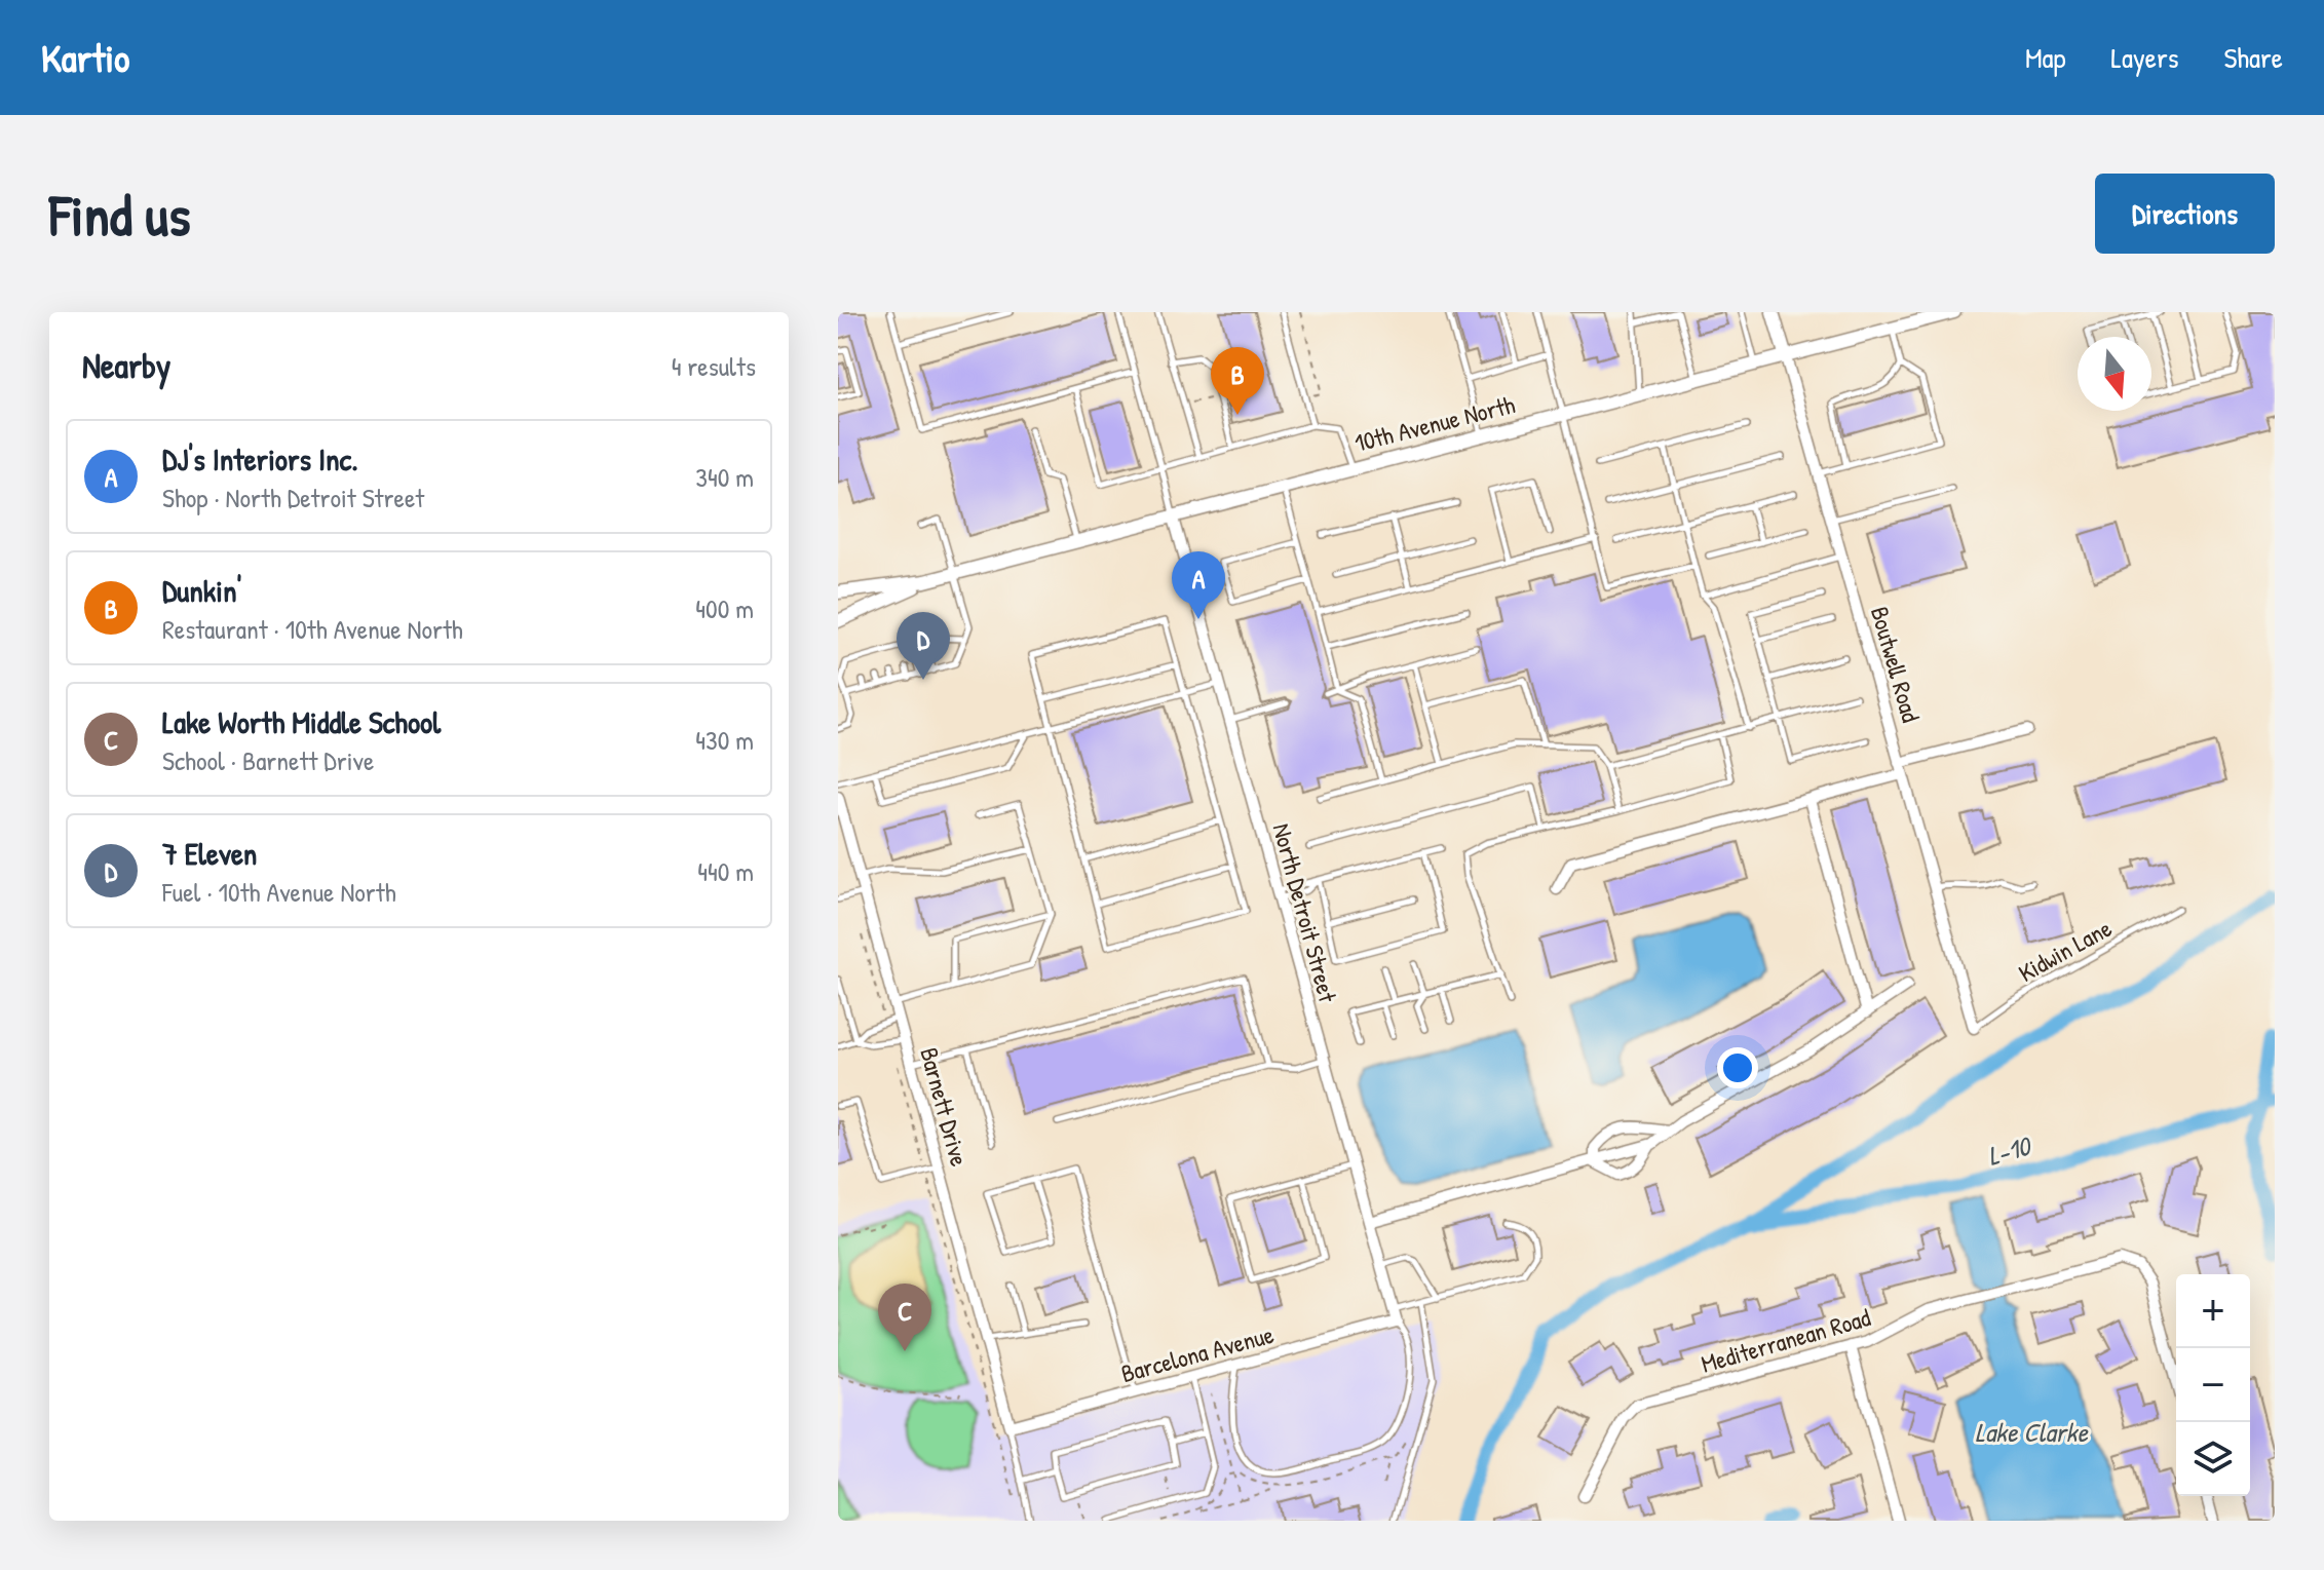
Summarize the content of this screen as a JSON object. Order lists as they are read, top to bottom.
{
  "streets": {
    "street": [
      "10th Avenue North",
      "Boutwell Road",
      "North Detroit Street",
      "Barnett Drive",
      "Mediterranean Road",
      "Barcelona Avenue"
    ],
    "lane": ["Kidwin Lane"]
  },
  "crossings": [
    ["10th Avenue North", "Boutwell Road"],
    ["10th Avenue North", "North Detroit Street"],
    ["Boutwell Road", "Kidwin Lane"],
    ["North Detroit Street", "Barcelona Avenue"],
    ["Barnett Drive", "Barcelona Avenue"]
  ],
  "water": ["L-10", "Lake Clarke"],
  "north": "bottom",
  "page": {
    "header": "Kartio",
    "nav": ["Map", "Layers", "Share"],
    "buttons": "Directions",
    "title": "Find us",
    "heading": ["Nearby", "4 results"],
    "pins": [
      "B",
      "A",
      "D",
      "C"
    ],
    "list": [
      {
        "mark": "A",
        "name": "DJ's Interiors Inc.",
        "note": "Shop · North Detroit Street",
        "value": "340 m"
      },
      {
        "mark": "B",
        "name": "Dunkin'",
        "note": "Restaurant · 10th Avenue North",
        "value": "400 m"
      },
      {
        "mark": "C",
        "name": "Lake Worth Middle School",
        "note": "School · Barnett Drive",
        "value": "430 m"
      },
      {
        "mark": "D",
        "name": "7 Eleven",
        "note": "Fuel · 10th Avenue North",
        "value": "440 m"
      }
    ],
    "map_buttons": ["+", "−"]
  }
}
